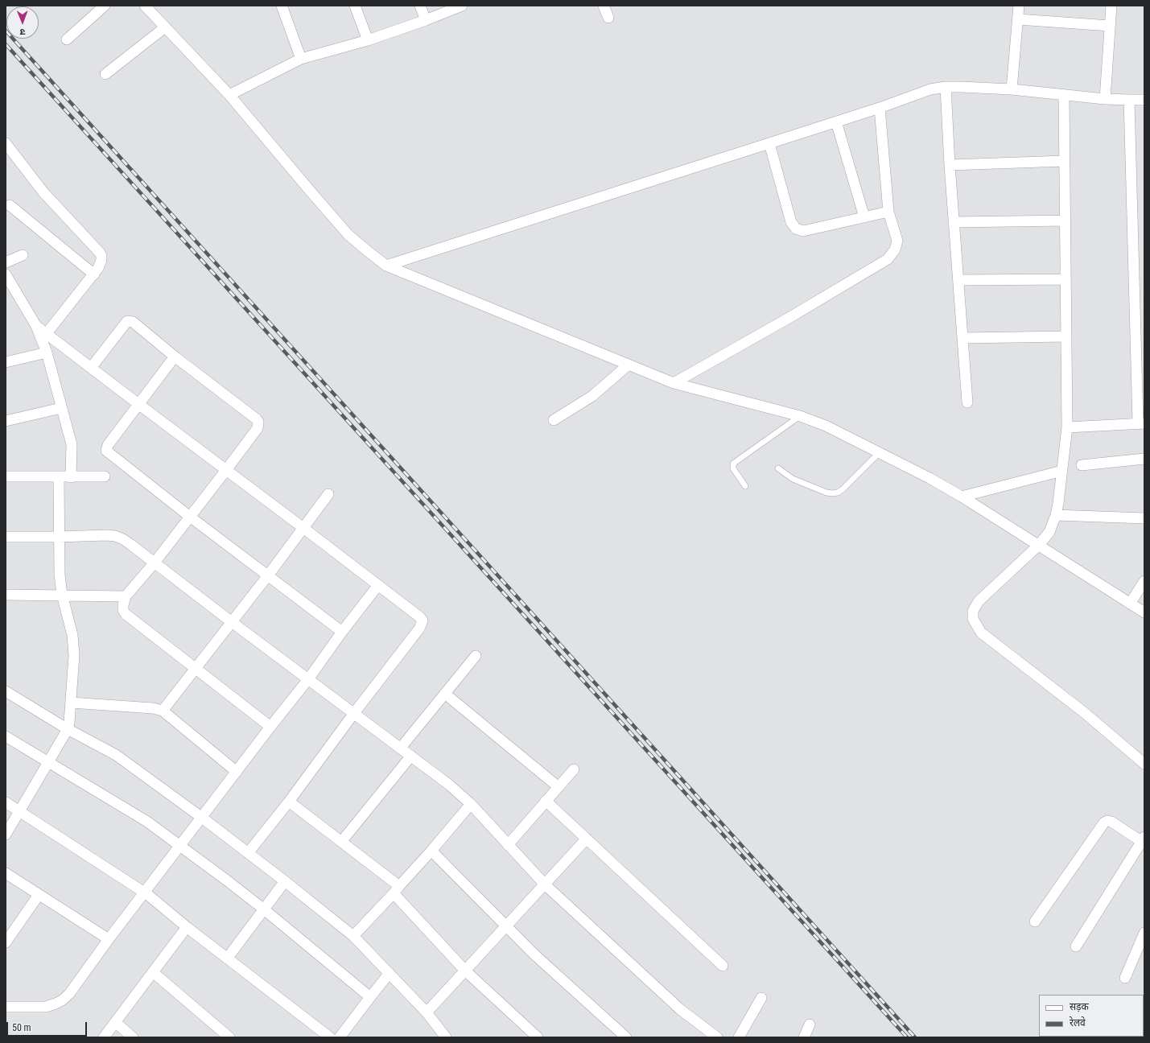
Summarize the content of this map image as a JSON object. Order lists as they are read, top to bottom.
{
  "legend": ["सड़क", "रेलवे"],
  "scale_bar": "50 m",
  "north": "bottom"
}
